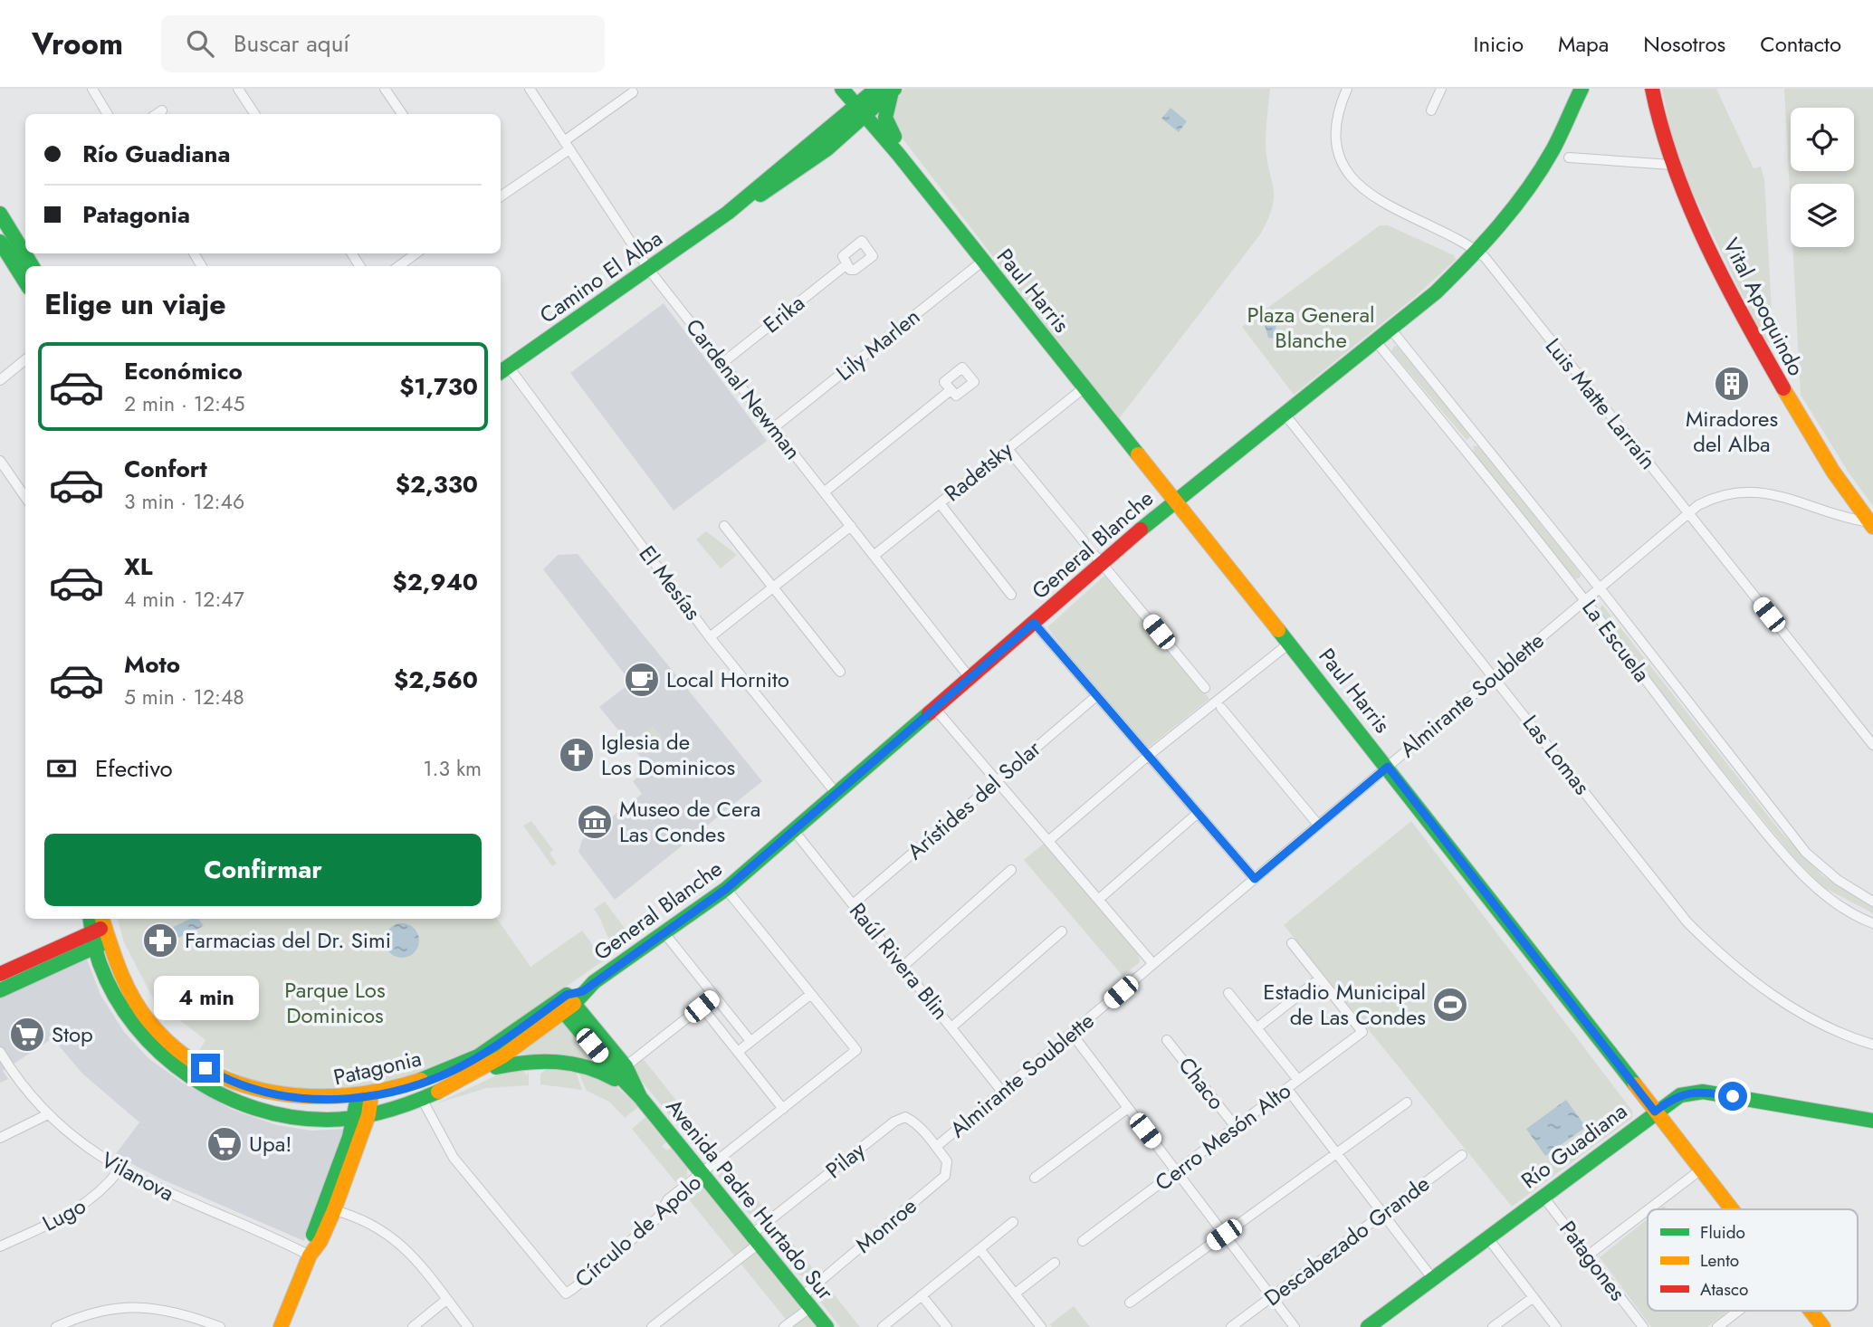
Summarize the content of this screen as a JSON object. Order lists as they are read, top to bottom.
{
  "streets": {
    "main road": [
      "Camino El Alba",
      "Paul Harris",
      "Vital Apoquindo",
      "General Blanche",
      "Patagonia",
      "Río Guadiana",
      "Avenida Padre Hurtado Sur"
    ],
    "street": [
      "Erika",
      "Lily Marlen",
      "Cardenal Newman",
      "Luis Matte Larraín",
      "Radetsky",
      "El Mesías",
      "La Escuela",
      "Almirante Soublette",
      "Las Lomas",
      "Arístides del Solar",
      "Raúl Rivera Blin",
      "Chaco",
      "Cerro Mesón Alto",
      "Pilay",
      "Vilanova",
      "Lugo",
      "Monroe",
      "Círculo de Apolo",
      "Descabezado Grande",
      "Patagones"
    ]
  },
  "crossings": [
    ["Camino El Alba", "Paul Harris"],
    ["Camino El Alba", "Cardenal Newman"],
    ["Camino El Alba", "El Mesías"],
    ["Paul Harris", "Lily Marlen"],
    ["Paul Harris", "Radetsky"],
    ["Paul Harris", "General Blanche"],
    ["Paul Harris", "Almirante Soublette"],
    ["Paul Harris", "Río Guadiana"],
    ["Vital Apoquindo", "Almirante Soublette"],
    ["Erika", "Cardenal Newman"],
    ["Lily Marlen", "Cardenal Newman"],
    ["Cardenal Newman", "Radetsky"],
    ["Cardenal Newman", "General Blanche"],
    ["Luis Matte Larraín", "General Blanche"],
    ["Luis Matte Larraín", "Almirante Soublette"],
    ["General Blanche", "El Mesías"],
    ["General Blanche", "La Escuela"],
    ["General Blanche", "Las Lomas"],
    ["General Blanche", "Raúl Rivera Blin"],
    ["General Blanche", "Patagonia"],
    ["General Blanche", "Avenida Padre Hurtado Sur"],
    ["General Blanche", "Círculo de Apolo"],
    ["La Escuela", "Almirante Soublette"],
    ["Almirante Soublette", "Las Lomas"],
    ["Almirante Soublette", "Raúl Rivera Blin"],
    ["Almirante Soublette", "Pilay"],
    ["Almirante Soublette", "Monroe"],
    ["Arístides del Solar", "Raúl Rivera Blin"],
    ["Patagonia", "Avenida Padre Hurtado Sur"],
    ["Patagonia", "Círculo de Apolo"],
    ["Chaco", "Cerro Mesón Alto"],
    ["Río Guadiana", "Patagones"],
    ["Pilay", "Avenida Padre Hurtado Sur"],
    ["Pilay", "Monroe"],
    ["Vilanova", "Lugo"],
    ["Avenida Padre Hurtado Sur", "Monroe"],
    ["Avenida Padre Hurtado Sur", "Círculo de Apolo"]
  ],
  "parks": ["Plaza General Blanche", "Parque Los Dominicos"],
  "places": {
    "building": ["Miradores del Alba"],
    "cafe": ["Local Hornito"],
    "church": ["Iglesia de Los Dominicos"],
    "museum": ["Museo de Cera Las Condes"],
    "pharmacy": ["Farmacias del Dr. Simi"],
    "sports": ["Estadio Municipal de Las Condes"],
    "supermarket": ["Stop", "Upa!"]
  },
  "legend": ["Fluido", "Lento", "Atasco"],
  "page": {
    "header": "Vroom",
    "search": "Buscar aquí",
    "nav": [
      "Inicio",
      "Mapa",
      "Nosotros",
      "Contacto"
    ],
    "banner": ["Río Guadiana", "Patagonia"],
    "heading": "Elige un viaje",
    "list": [
      {
        "name": "Económico",
        "note": "2 min · 12:45",
        "value": "$1,730"
      },
      {
        "name": "Confort",
        "note": "3 min · 12:46",
        "value": "$2,330"
      },
      {
        "name": "XL",
        "note": "4 min · 12:47",
        "value": "$2,940"
      },
      {
        "name": "Moto",
        "note": "5 min · 12:48",
        "value": "$2,560"
      }
    ],
    "pay": ["Efectivo", "1.3 km"],
    "buttons": "Confirmar",
    "bubble": "4 min"
  }
}
